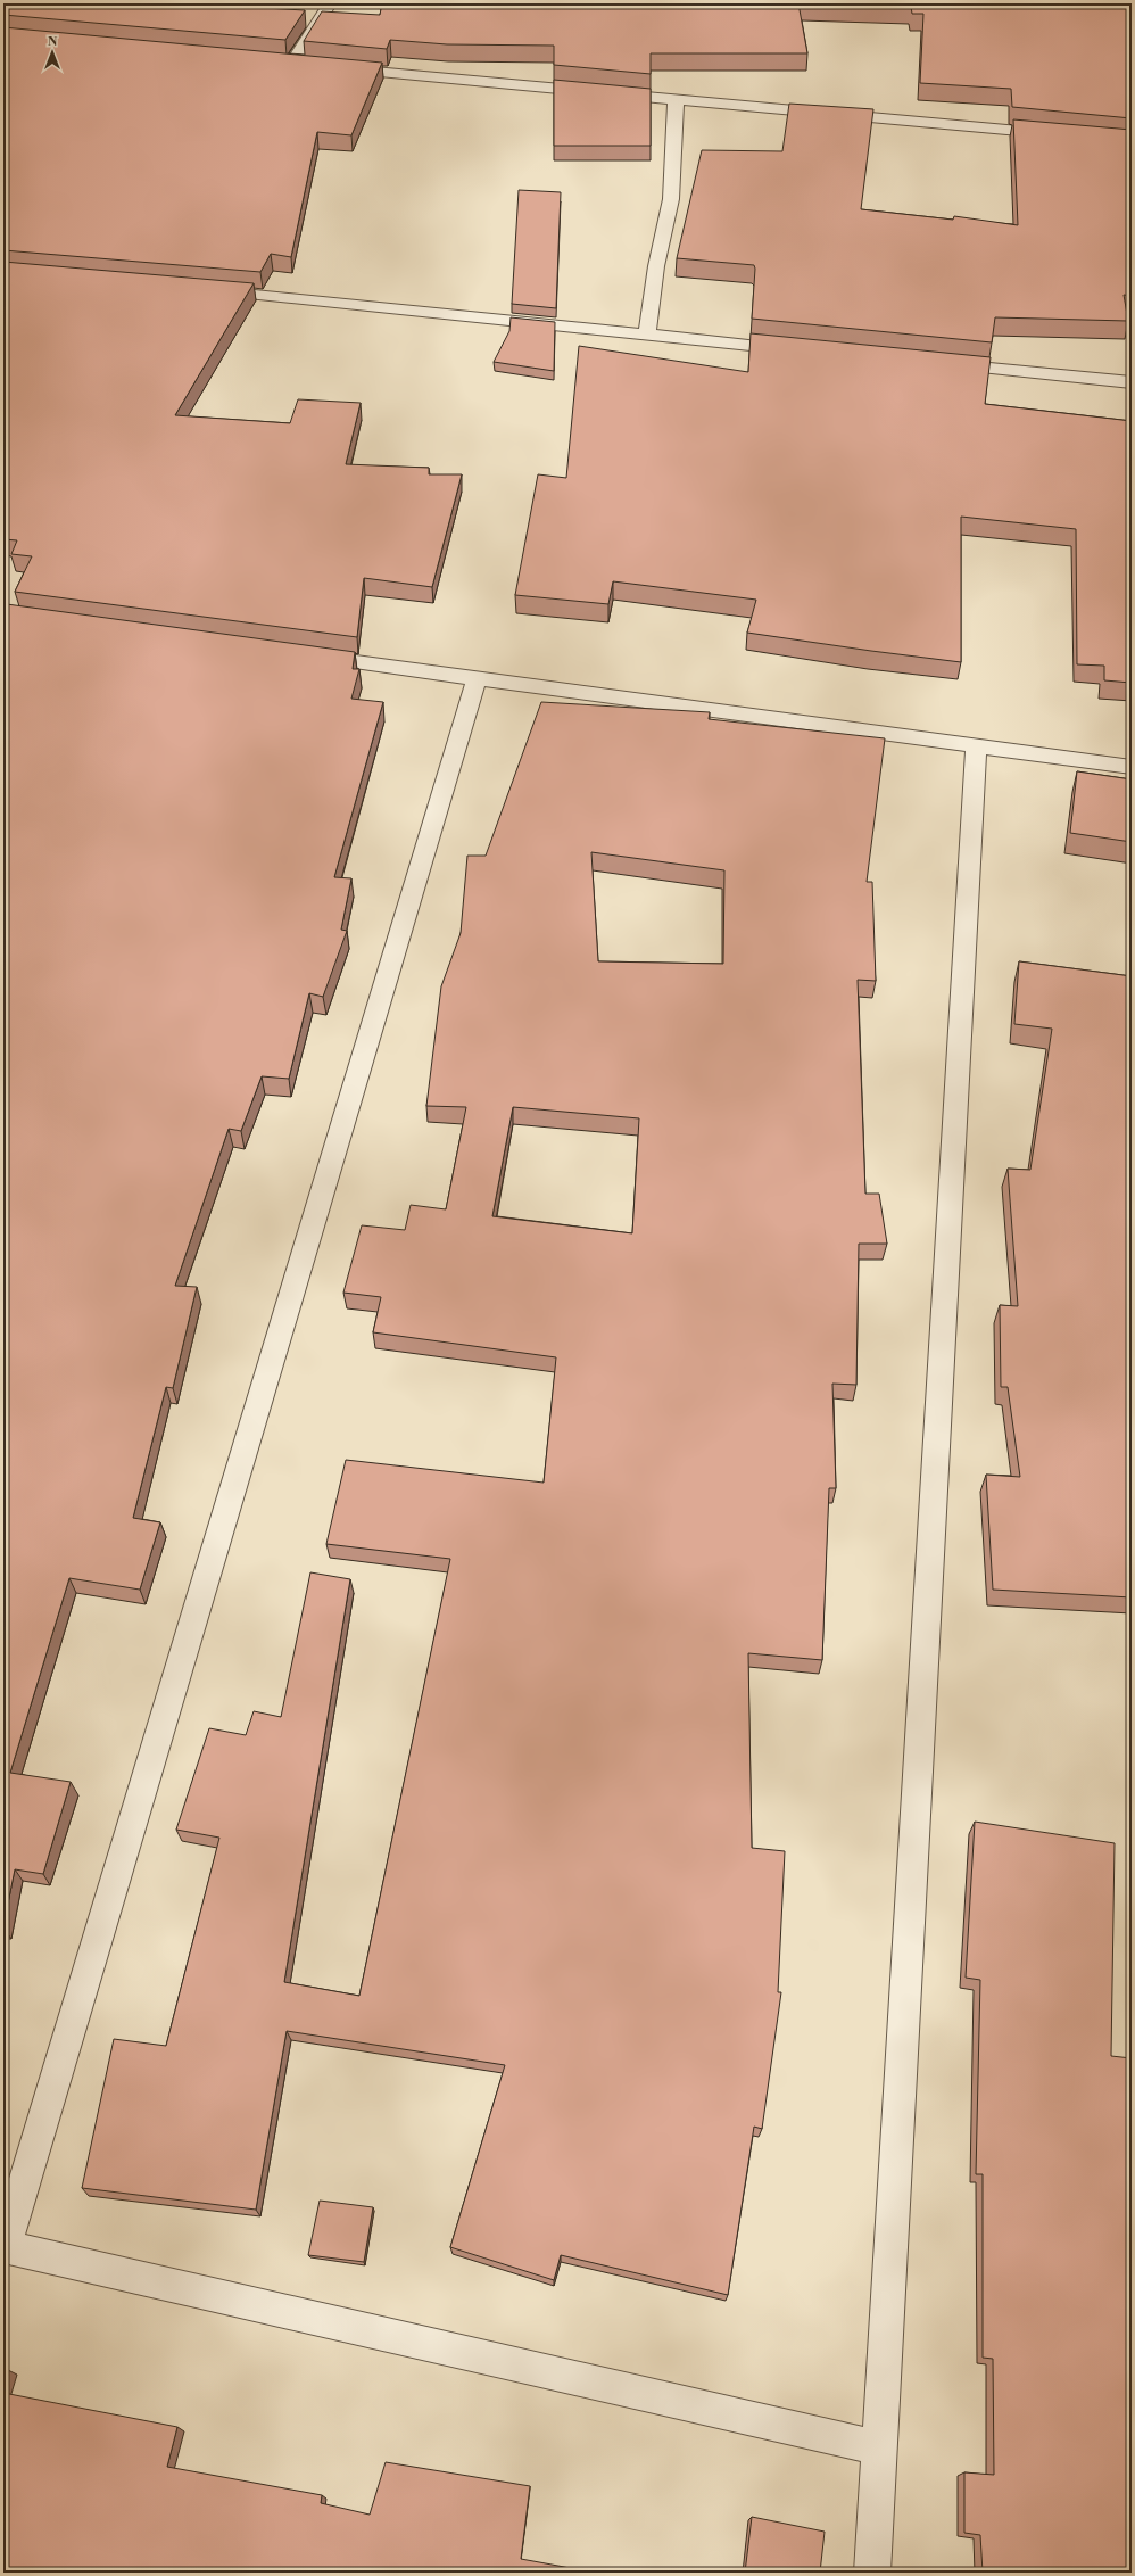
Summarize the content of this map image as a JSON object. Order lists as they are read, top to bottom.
{
  "north": "top"
}
